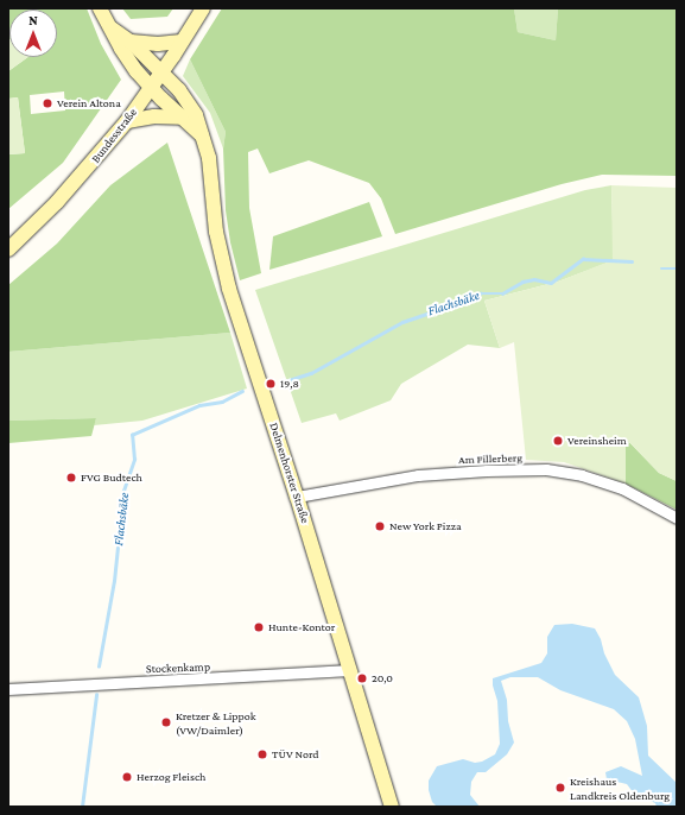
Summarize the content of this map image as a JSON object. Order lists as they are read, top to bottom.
{
  "streets": {
    "main road": ["Bundesstraße", "Delmenhorster Straße"],
    "street": ["Am Fillerberg", "Stockenkamp"]
  },
  "crossings": [
    ["Bundesstraße", "Delmenhorster Straße"],
    ["Am Fillerberg", "Delmenhorster Straße"],
    ["Delmenhorster Straße", "Stockenkamp"]
  ],
  "water": ["Flachsbäke"],
  "places": [
    "Verein Altona",
    "19,8",
    "Vereinsheim",
    "FVG Budtech",
    "New York Pizza",
    "Hunte-Kontor",
    "20,0",
    "Kretzer & Lippok (VW/Daimler)",
    "TÜV Nord",
    "Herzog Fleisch",
    "Kreishaus Landkreis Oldenburg"
  ],
  "north": "top"
}
